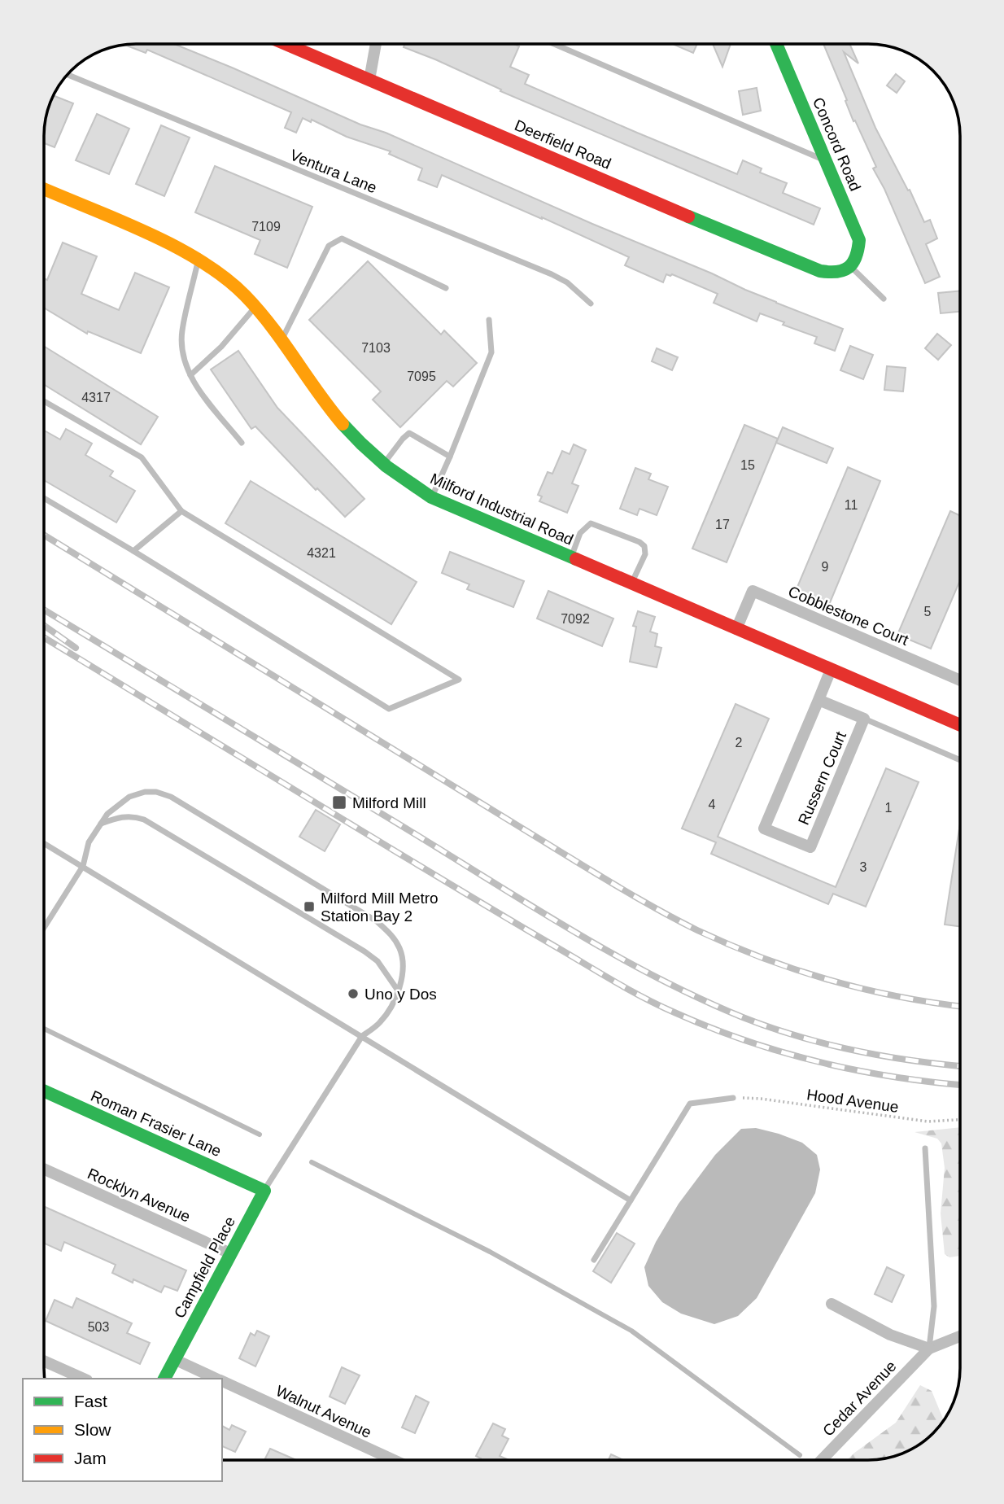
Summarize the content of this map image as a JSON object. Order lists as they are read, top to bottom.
{
  "streets": {
    "street": [
      "Deerfield Road",
      "Concord Road",
      "Milford Industrial Road",
      "Cobblestone Court",
      "Russern Court",
      "Roman Frasier Lane",
      "Rocklyn Avenue",
      "Campfield Place",
      "Cedar Avenue",
      "Walnut Avenue"
    ],
    "lane": ["Ventura Lane"],
    "path": ["Hood Avenue"]
  },
  "crossings": [
    ["Deerfield Road", "Concord Road"],
    ["Milford Industrial Road", "Cobblestone Court"],
    ["Milford Industrial Road", "Russern Court"],
    ["Roman Frasier Lane", "Campfield Place"],
    ["Rocklyn Avenue", "Campfield Place"],
    ["Campfield Place", "Walnut Avenue"]
  ],
  "places": {
    "transit": ["Milford Mill", "Milford Mill Metro Station Bay 2"],
    "other": ["Uno y Dos"]
  },
  "house_numbers": [
    "7109",
    "7103",
    "7095",
    "4317",
    "15",
    "11",
    "17",
    "4321",
    "9",
    "5",
    "7092",
    "2",
    "4",
    "1",
    "3",
    "503"
  ],
  "legend": ["Fast", "Slow", "Jam"]
}
